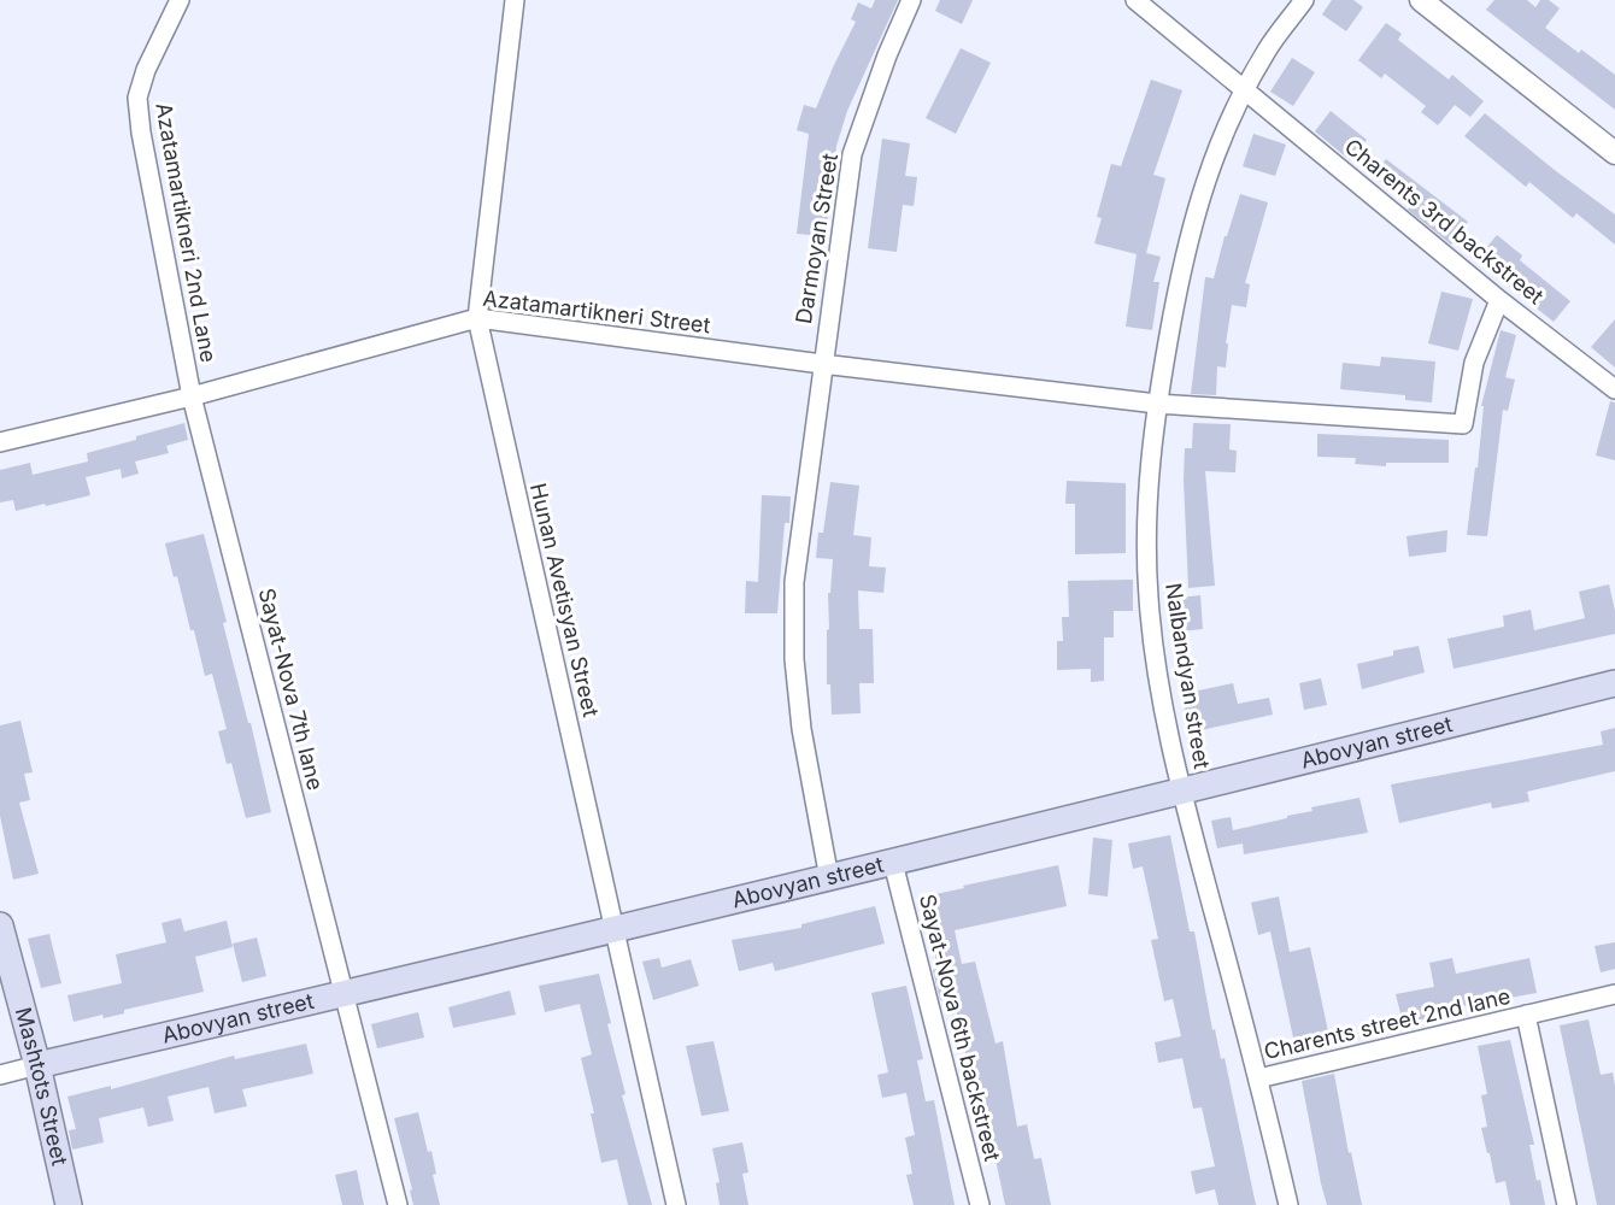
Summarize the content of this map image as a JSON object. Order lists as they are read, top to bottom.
{
  "streets": {
    "main road": ["Abovyan street", "Mashtots Street"],
    "street": [
      "Charents 3rd backstreet",
      "Azatamartikneri 2nd Lane",
      "Darmoyan Street",
      "Azatamartikneri Street",
      "Hunan Avetisyan Street",
      "Nalbandyan street",
      "Sayat-Nova 7th lane",
      "Charents street 2nd lane",
      "Sayat-Nova 6th backstreet"
    ]
  },
  "crossings": [
    ["Charents 3rd backstreet", "Azatamartikneri Street"],
    ["Charents 3rd backstreet", "Nalbandyan street"],
    ["Azatamartikneri 2nd Lane", "Azatamartikneri Street"],
    ["Azatamartikneri 2nd Lane", "Sayat-Nova 7th lane"],
    ["Darmoyan Street", "Azatamartikneri Street"],
    ["Darmoyan Street", "Abovyan street"],
    ["Azatamartikneri Street", "Hunan Avetisyan Street"],
    ["Azatamartikneri Street", "Nalbandyan street"],
    ["Azatamartikneri Street", "Sayat-Nova 7th lane"],
    ["Hunan Avetisyan Street", "Abovyan street"],
    ["Nalbandyan street", "Abovyan street"],
    ["Nalbandyan street", "Charents street 2nd lane"],
    ["Sayat-Nova 7th lane", "Abovyan street"],
    ["Abovyan street", "Sayat-Nova 6th backstreet"],
    ["Abovyan street", "Mashtots Street"]
  ]
}
